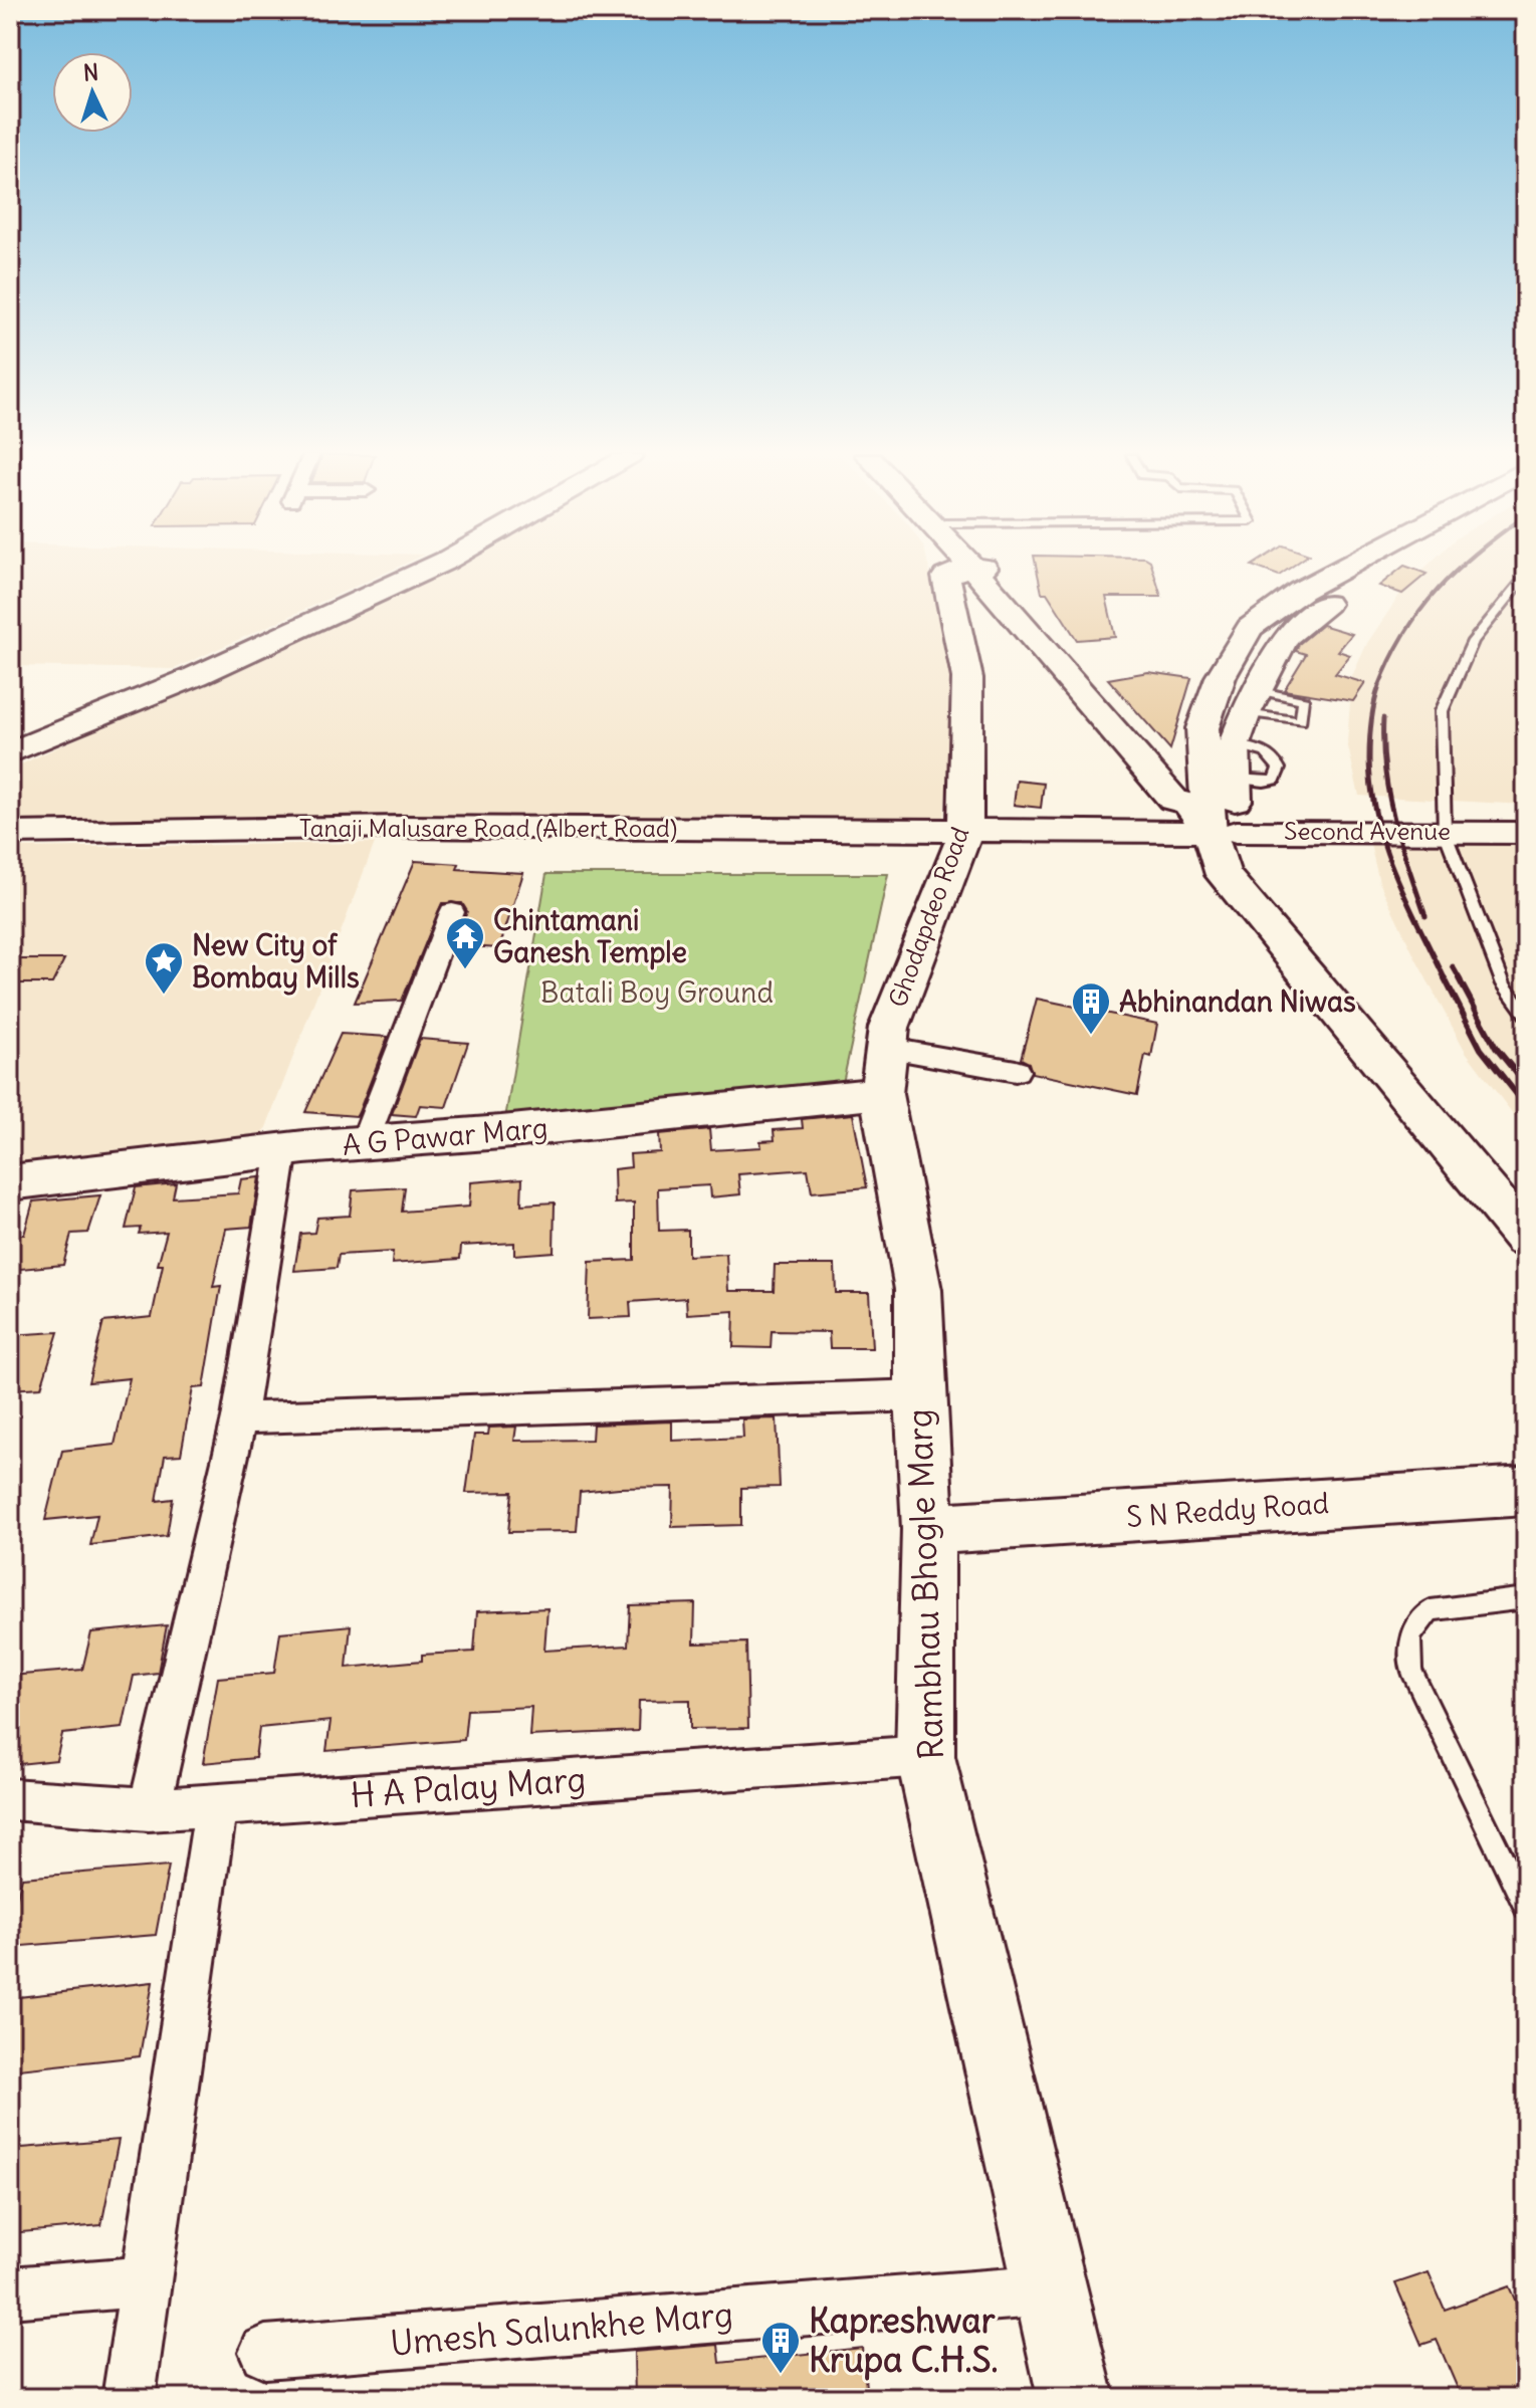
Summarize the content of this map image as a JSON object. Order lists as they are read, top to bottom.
{
  "streets": {
    "street": [
      "Tanaji Malusare Road (Albert Road)",
      "Second Avenue",
      "Ghodapdeo Road",
      "A G Pawar Marg",
      "S N Reddy Road",
      "Rambhau Bhogle Marg",
      "H A Palay Marg",
      "Umesh Salunkhe Marg"
    ]
  },
  "crossings": [
    ["Tanaji Malusare Road (Albert Road)", "Second Avenue"],
    ["Tanaji Malusare Road (Albert Road)", "Ghodapdeo Road"],
    ["Second Avenue", "Ghodapdeo Road"],
    ["Ghodapdeo Road", "A G Pawar Marg"],
    ["Ghodapdeo Road", "Rambhau Bhogle Marg"],
    ["A G Pawar Marg", "Rambhau Bhogle Marg"],
    ["S N Reddy Road", "Rambhau Bhogle Marg"],
    ["Rambhau Bhogle Marg", "H A Palay Marg"],
    ["Rambhau Bhogle Marg", "Umesh Salunkhe Marg"]
  ],
  "parks": ["Batali Boy Ground"],
  "places": {
    "temple": ["Chintamani Ganesh Temple"],
    "place": ["New City of Bombay Mills"],
    "building": ["Abhinandan Niwas", "Kapreshwar Krupa C.H.S."]
  },
  "north": "top"
}
